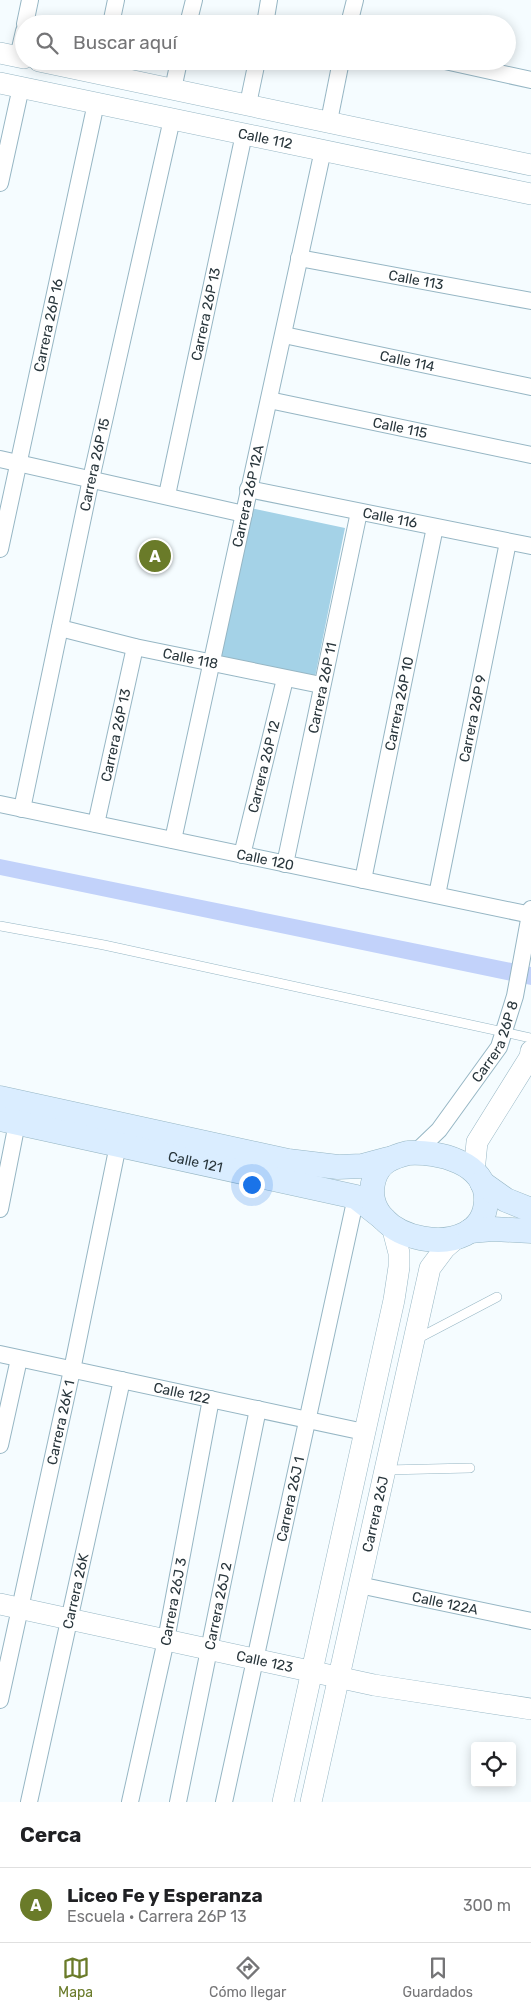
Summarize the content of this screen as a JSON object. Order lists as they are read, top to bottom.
{
  "streets": {
    "main road": ["Calle 121"],
    "street": [
      "Calle 112",
      "Calle 113",
      "Carrera 26P 13",
      "Carrera 26P 16",
      "Calle 114",
      "Calle 115",
      "Carrera 26P 15",
      "Carrera 26P 12A",
      "Calle 116",
      "Calle 118",
      "Carrera 26P 11",
      "Carrera 26P 10",
      "Carrera 26P 9",
      "Carrera 26P 12",
      "Calle 120",
      "Carrera 26P 8",
      "Calle 122",
      "Carrera 26K 1",
      "Carrera 26J 1",
      "Carrera 26J",
      "Carrera 26K",
      "Carrera 26J 3",
      "Calle 122A",
      "Carrera 26J 2",
      "Calle 123"
    ]
  },
  "crossings": [
    ["Calle 112", "Carrera 26P 13"],
    ["Calle 112", "Carrera 26P 16"],
    ["Calle 112", "Carrera 26P 15"],
    ["Calle 112", "Carrera 26P 12A"],
    ["Calle 113", "Carrera 26P 12A"],
    ["Carrera 26P 13", "Calle 118"],
    ["Carrera 26P 13", "Calle 120"],
    ["Calle 114", "Carrera 26P 12A"],
    ["Calle 115", "Carrera 26P 12A"],
    ["Carrera 26P 15", "Calle 118"],
    ["Carrera 26P 15", "Calle 120"],
    ["Carrera 26P 12A", "Calle 116"],
    ["Carrera 26P 12A", "Calle 118"],
    ["Carrera 26P 12A", "Calle 120"],
    ["Calle 116", "Carrera 26P 11"],
    ["Calle 116", "Carrera 26P 10"],
    ["Calle 116", "Carrera 26P 9"],
    ["Calle 118", "Carrera 26P 11"],
    ["Calle 118", "Carrera 26P 12"],
    ["Carrera 26P 11", "Calle 120"],
    ["Carrera 26P 10", "Calle 120"],
    ["Carrera 26P 9", "Calle 120"],
    ["Carrera 26P 12", "Calle 120"],
    ["Calle 120", "Carrera 26P 8"],
    ["Carrera 26P 8", "Calle 121"],
    ["Carrera 26P 8", "Carrera 26J"],
    ["Calle 121", "Carrera 26K 1"],
    ["Calle 121", "Carrera 26J 1"],
    ["Calle 121", "Carrera 26J"],
    ["Calle 122", "Carrera 26K 1"],
    ["Calle 122", "Carrera 26J 1"],
    ["Calle 122", "Carrera 26J"],
    ["Calle 122", "Carrera 26K"],
    ["Calle 122", "Carrera 26J 3"],
    ["Calle 122", "Carrera 26J 2"],
    ["Carrera 26K 1", "Calle 123"],
    ["Carrera 26J 1", "Calle 123"],
    ["Carrera 26J", "Calle 122A"],
    ["Carrera 26J", "Calle 123"],
    ["Carrera 26K", "Calle 123"],
    ["Carrera 26J 3", "Calle 123"],
    ["Carrera 26J 2", "Calle 123"]
  ],
  "page": {
    "search": "Buscar aquí",
    "pins": "A",
    "heading": "Cerca",
    "list": [
      {
        "mark": "A",
        "name": "Liceo Fe y Esperanza",
        "note": "Escuela · Carrera 26P 13",
        "value": "300 m"
      }
    ],
    "nav": ["Mapa", "Cómo llegar", "Guardados"]
  }
}
